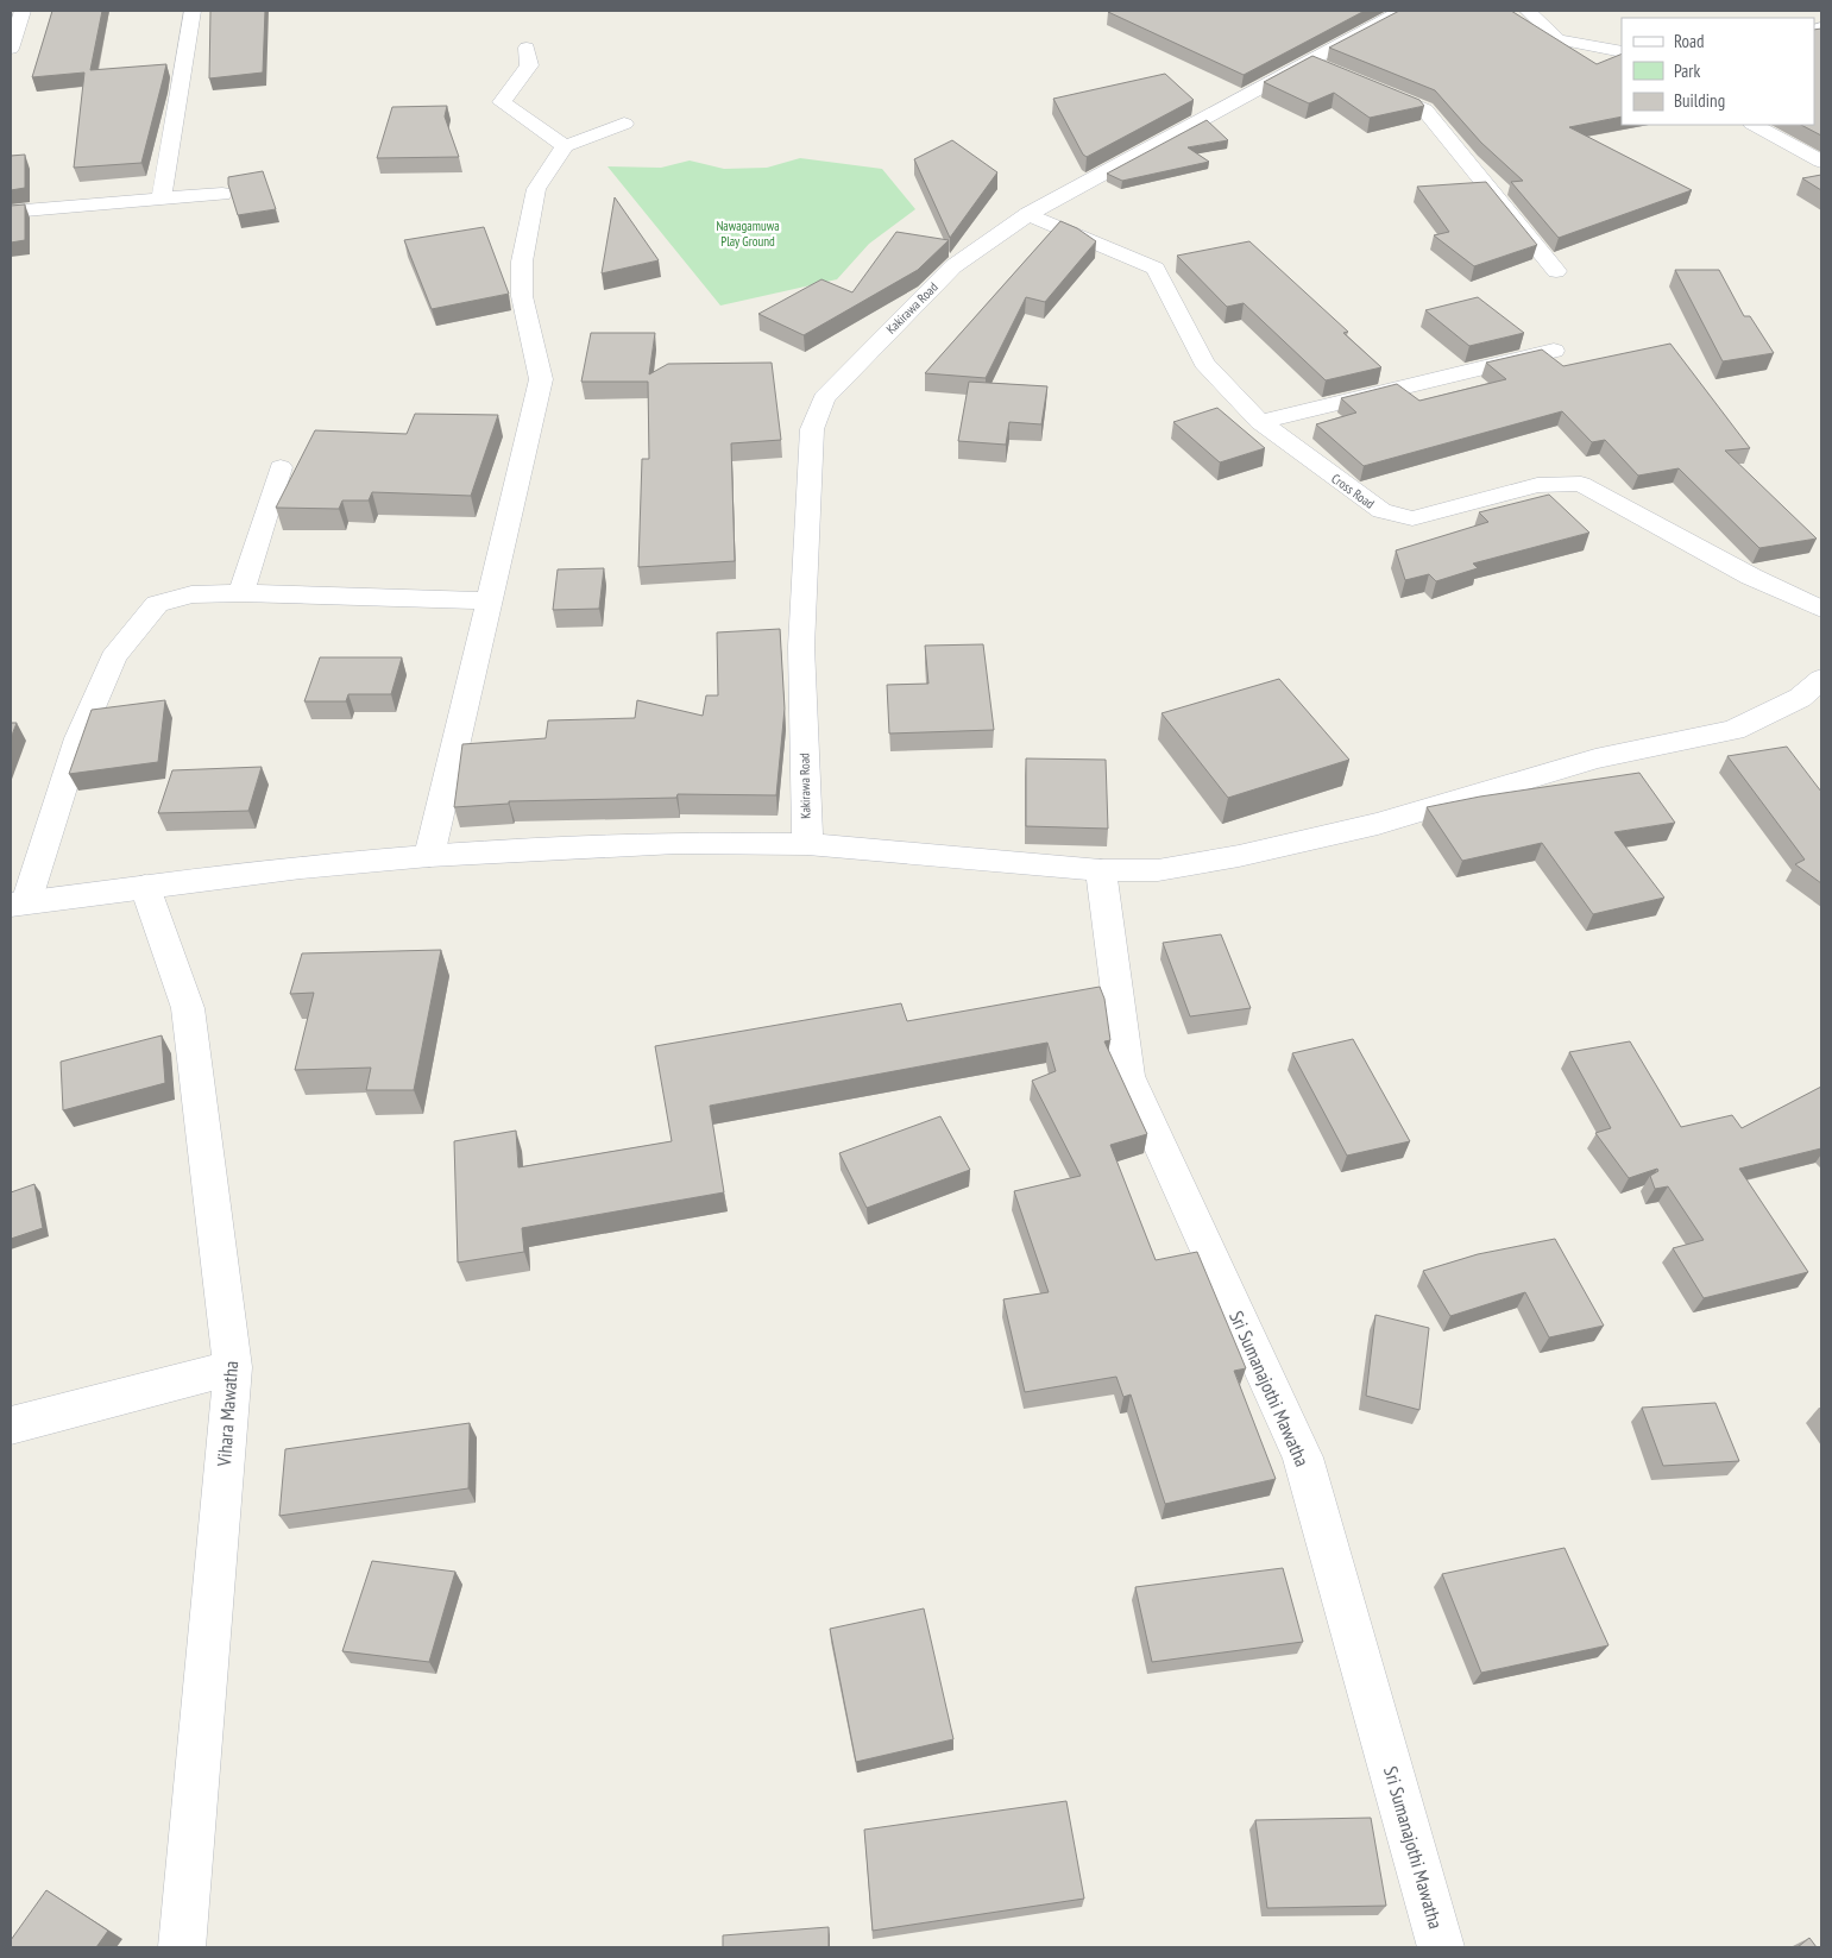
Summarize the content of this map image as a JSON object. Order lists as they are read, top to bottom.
{
  "streets": {
    "street": [
      "Kakirawa Road",
      "Cross Road",
      "Sri Sumanajothi Mawatha",
      "Vihara Mawatha"
    ]
  },
  "crossings": [
    ["Kakirawa Road", "Cross Road"]
  ],
  "parks": ["Nawagamuwa Play Ground"],
  "legend": ["Road", "Park", "Building"]
}
